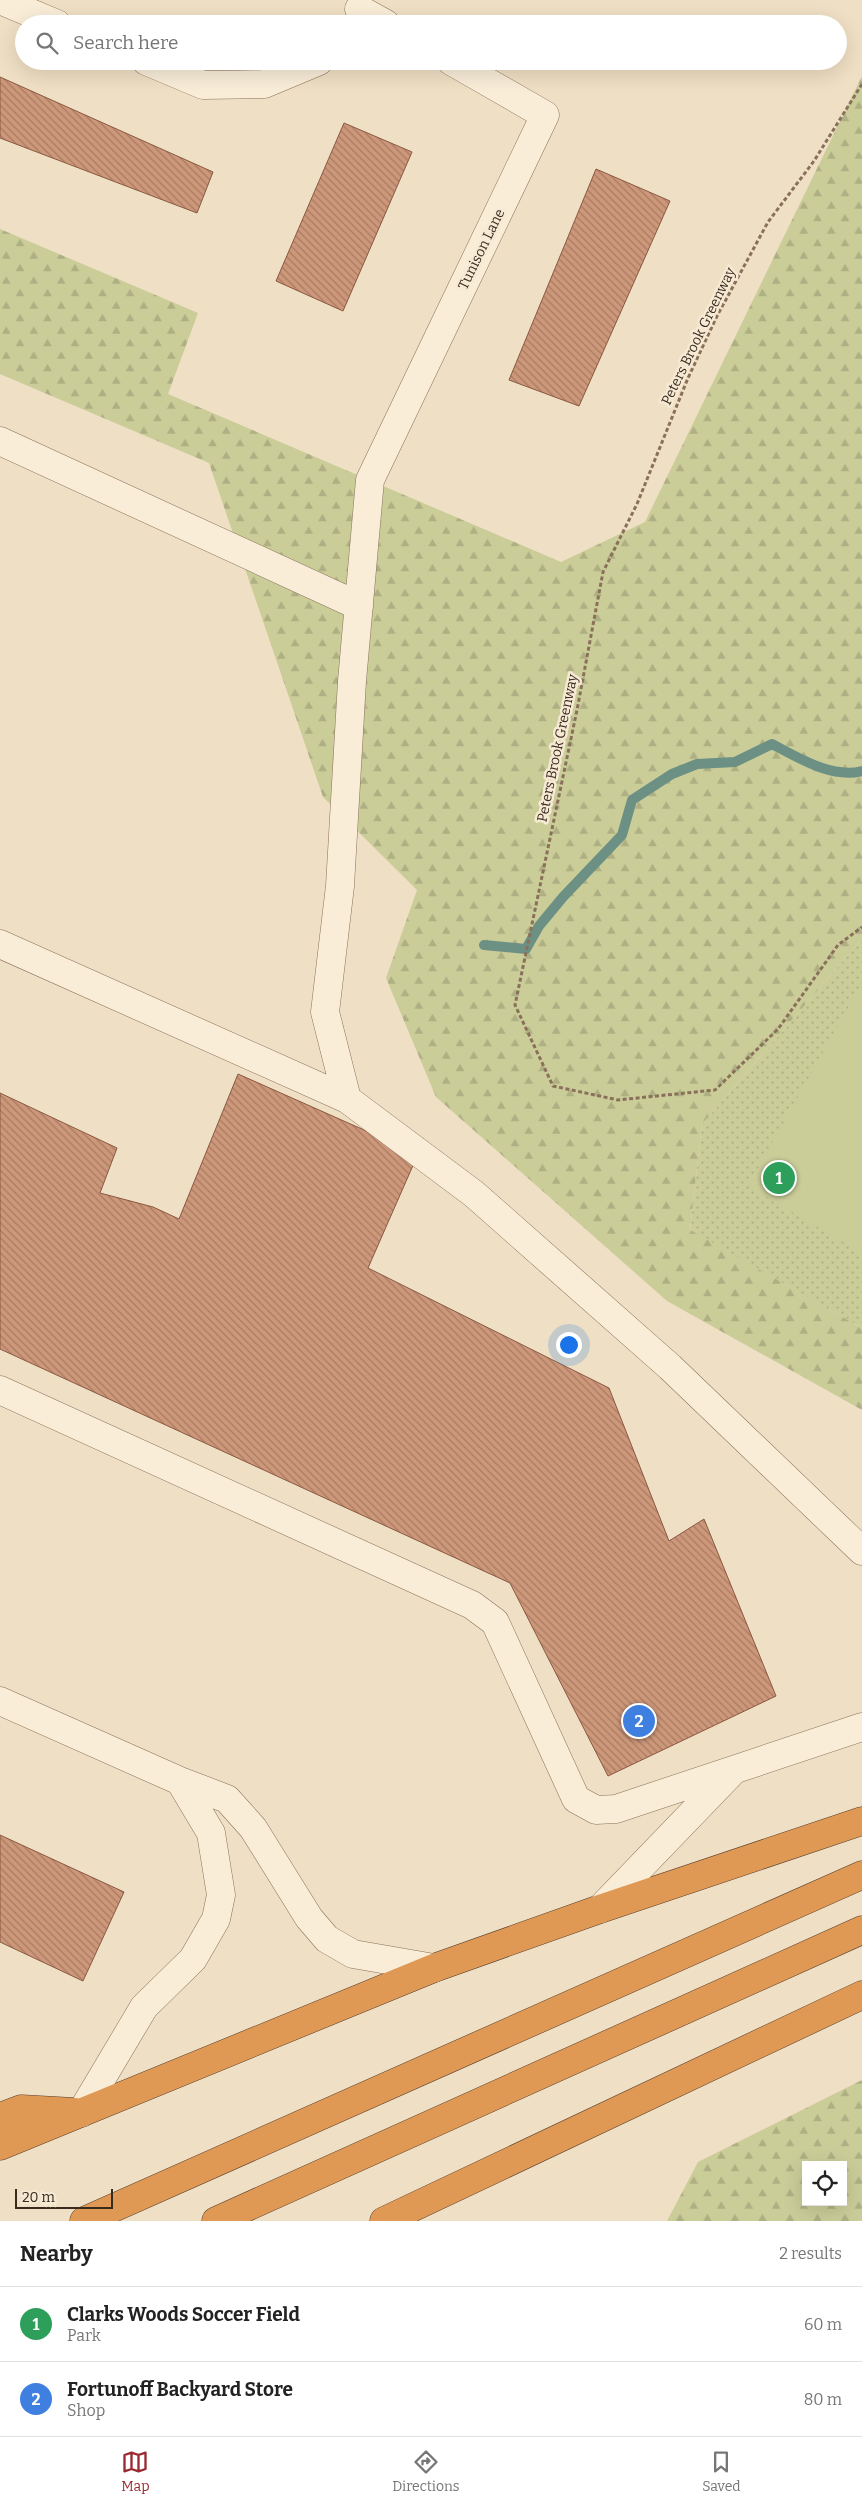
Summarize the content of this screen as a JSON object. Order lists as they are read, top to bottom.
{
  "streets": {
    "street": ["Tunison Lane"],
    "path": ["Peters Brook Greenway"]
  },
  "scale_bar": "20 m",
  "page": {
    "search": "Search here",
    "pins": ["1", "2"],
    "scale": "20 m",
    "heading": ["Nearby", "2 results"],
    "list": [
      {
        "mark": "1",
        "name": "Clarks Woods Soccer Field",
        "note": "Park",
        "value": "60 m"
      },
      {
        "mark": "2",
        "name": "Fortunoff Backyard Store",
        "note": "Shop",
        "value": "80 m"
      }
    ],
    "nav": ["Map", "Directions", "Saved"]
  }
}
